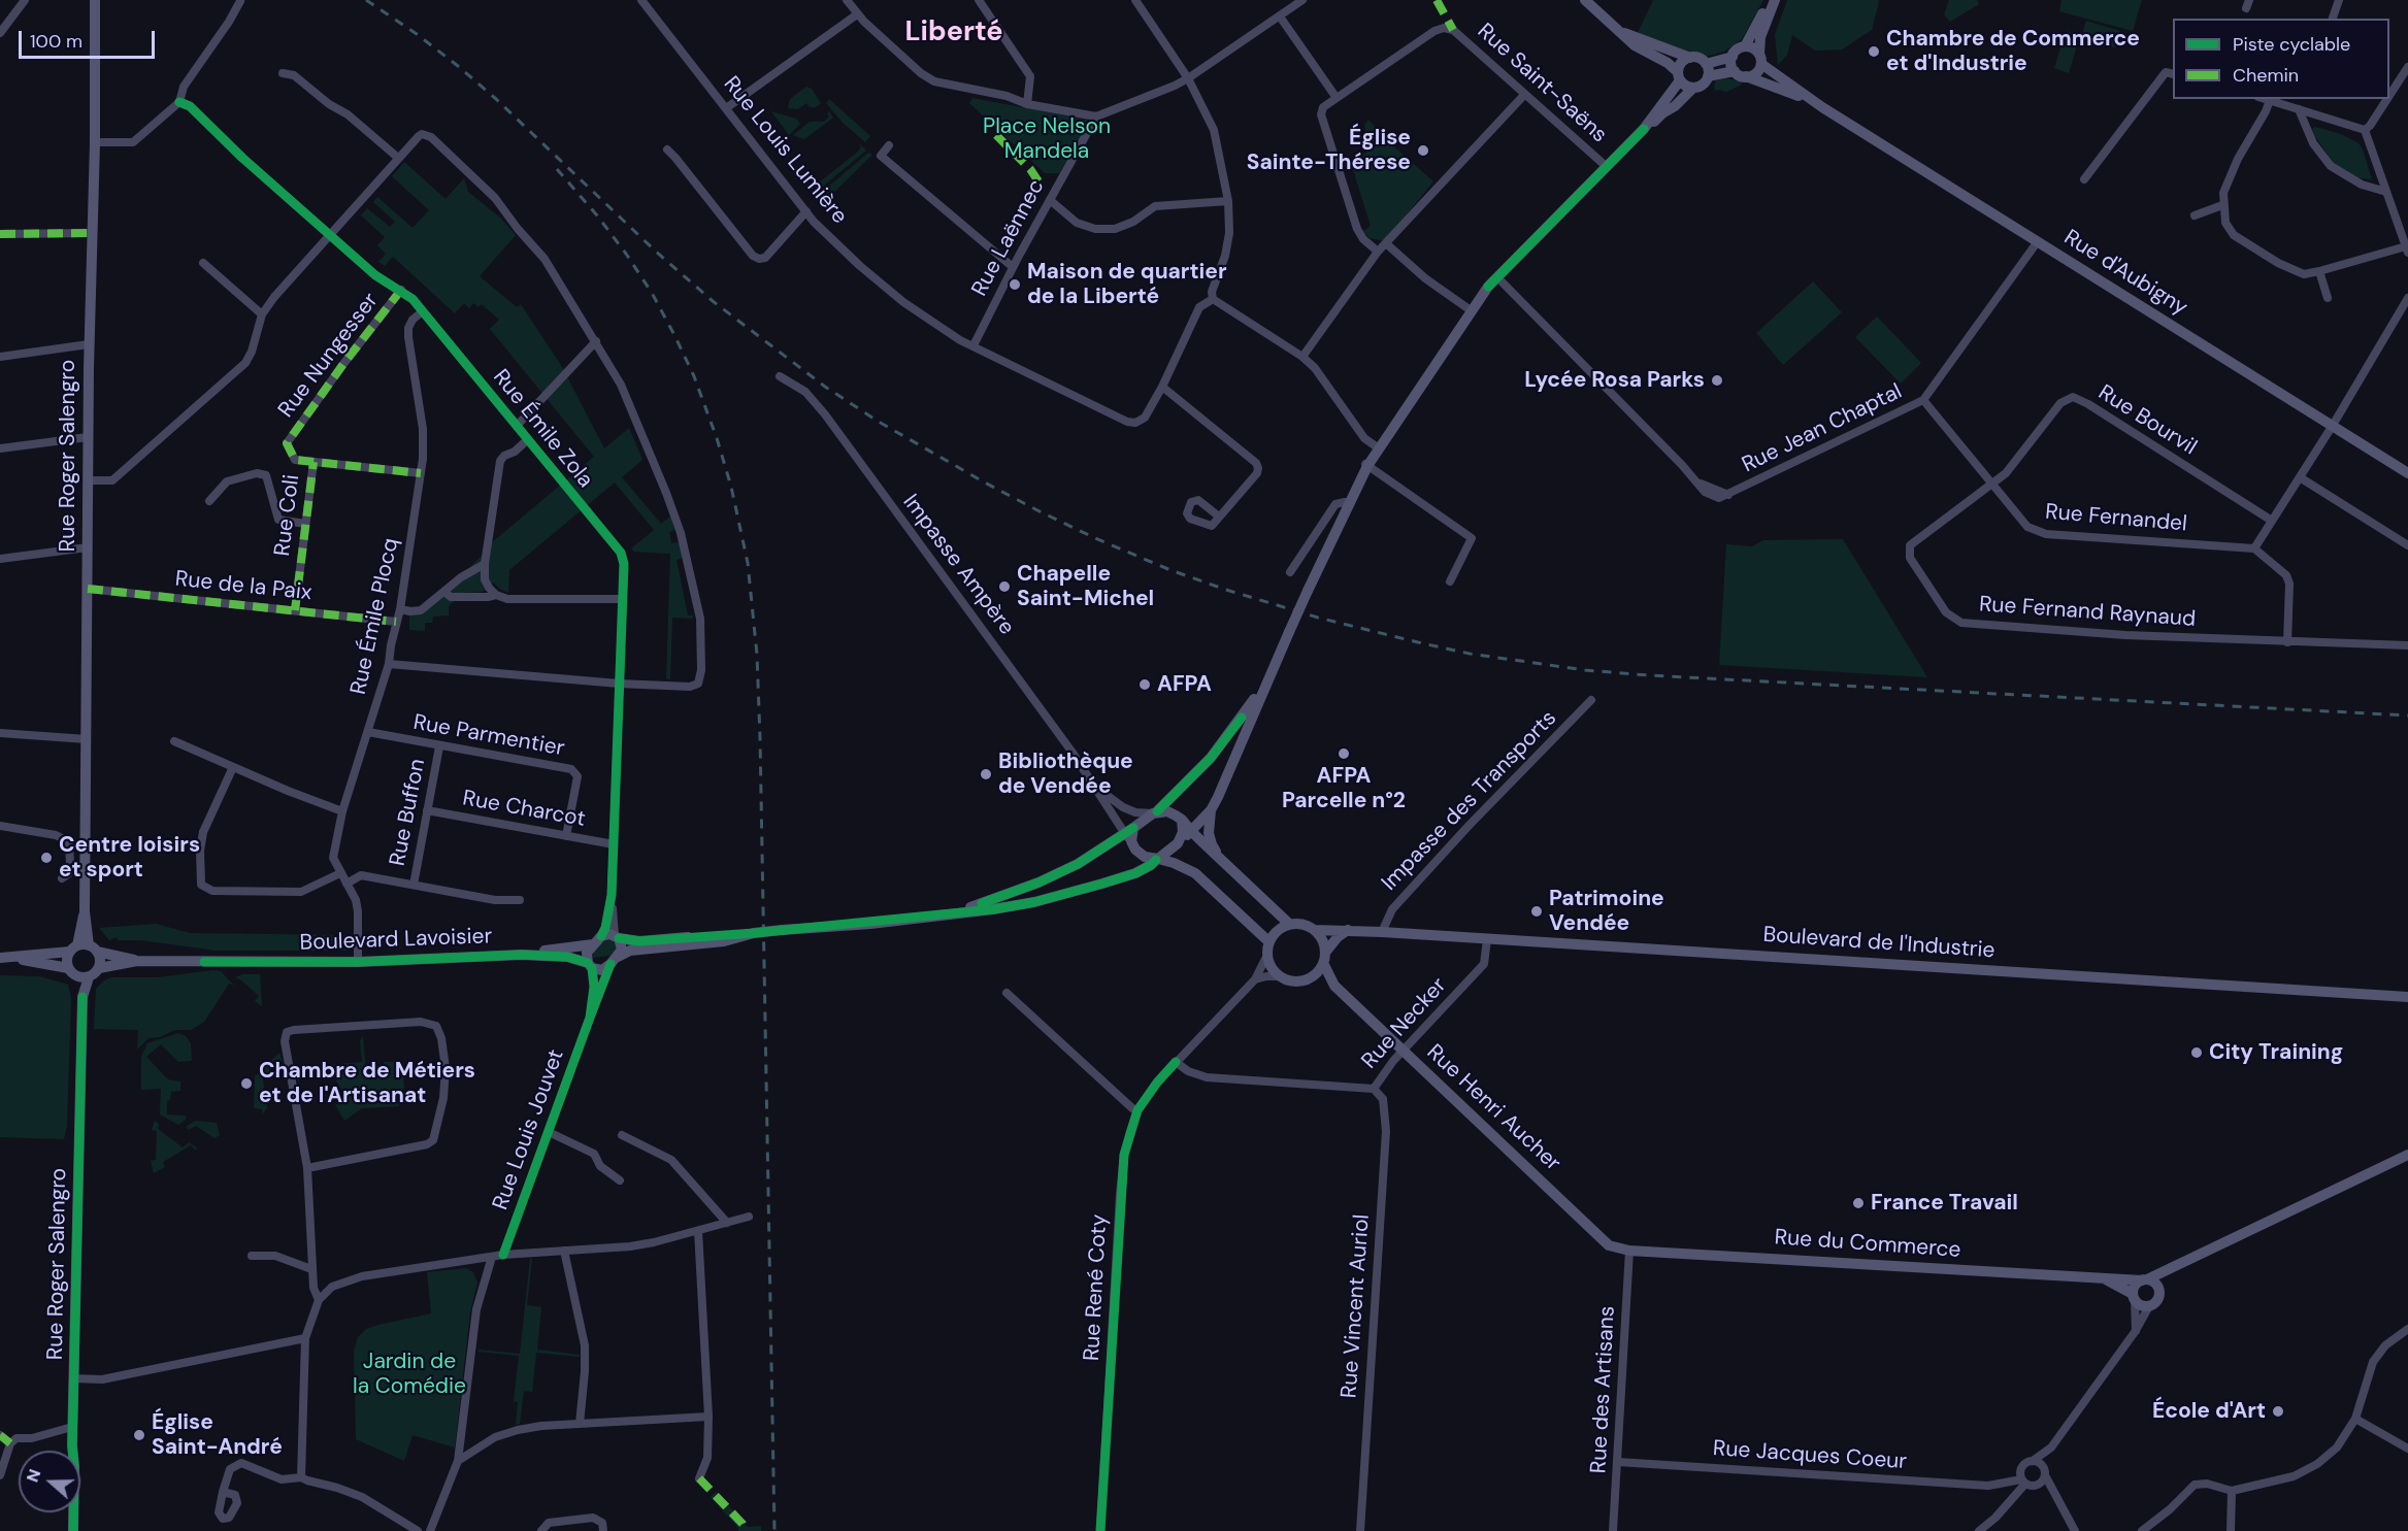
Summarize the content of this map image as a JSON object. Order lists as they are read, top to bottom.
{
  "streets": {
    "main road": [
      "Rue d'Aubigny",
      "Rue Roger Salengro",
      "Boulevard Lavoisier",
      "Boulevard de l'Industrie",
      "Rue Henri Aucher",
      "Rue du Commerce"
    ],
    "street": [
      "Rue Saint-Saëns",
      "Rue Louis Lumière",
      "Rue Laënnec",
      "Rue Nungesser",
      "Rue Bourvil",
      "Rue Émile Zola",
      "Rue Jean Chaptal",
      "Rue Coli",
      "Rue Fernandel",
      "Impasse Ampère",
      "Rue de la Paix",
      "Rue Fernand Raynaud",
      "Rue Émile Plocq",
      "Rue Parmentier",
      "Impasse des Transports",
      "Rue Charcot",
      "Rue Buffon",
      "Rue Necker",
      "Rue Louis Jouvet",
      "Rue René Coty",
      "Rue Vincent Auriol",
      "Rue des Artisans",
      "Rue Jacques Coeur"
    ]
  },
  "crossings": [
    ["Rue Louis Lumière", "Rue Laënnec"],
    ["Rue d'Aubigny", "Rue Jean Chaptal"],
    ["Rue Nungesser", "Rue Émile Zola"],
    ["Rue Nungesser", "Rue Coli"],
    ["Rue Bourvil", "Rue Fernandel"],
    ["Rue Bourvil", "Rue Fernand Raynaud"],
    ["Rue Émile Zola", "Rue Émile Plocq"],
    ["Rue Émile Zola", "Rue Charcot"],
    ["Rue Émile Zola", "Boulevard Lavoisier"],
    ["Rue Émile Zola", "Rue Louis Jouvet"],
    ["Rue Jean Chaptal", "Rue Fernandel"],
    ["Rue Roger Salengro", "Rue de la Paix"],
    ["Rue Roger Salengro", "Boulevard Lavoisier"],
    ["Rue Coli", "Rue de la Paix"],
    ["Rue Fernandel", "Rue Fernand Raynaud"],
    ["Impasse Ampère", "Boulevard Lavoisier"],
    ["Rue de la Paix", "Rue Émile Plocq"],
    ["Rue Émile Plocq", "Rue Parmentier"],
    ["Rue Émile Plocq", "Boulevard Lavoisier"],
    ["Rue Parmentier", "Rue Charcot"],
    ["Rue Parmentier", "Rue Buffon"],
    ["Impasse des Transports", "Boulevard de l'Industrie"],
    ["Rue Charcot", "Rue Buffon"],
    ["Boulevard Lavoisier", "Rue Louis Jouvet"],
    ["Boulevard de l'Industrie", "Rue Necker"],
    ["Boulevard de l'Industrie", "Rue Henri Aucher"],
    ["Boulevard de l'Industrie", "Rue René Coty"],
    ["Rue Necker", "Rue Henri Aucher"],
    ["Rue Necker", "Rue René Coty"],
    ["Rue Necker", "Rue Vincent Auriol"],
    ["Rue Henri Aucher", "Rue du Commerce"],
    ["Rue Henri Aucher", "Rue René Coty"],
    ["Rue Henri Aucher", "Rue des Artisans"],
    ["Rue du Commerce", "Rue des Artisans"],
    ["Rue des Artisans", "Rue Jacques Coeur"]
  ],
  "districts": ["Liberté"],
  "parks": ["Place Nelson Mandela", "Jardin de la Comédie"],
  "places": [
    "Chambre de Commerce et d'Industrie",
    "Église Sainte-Thérese",
    "Maison de quartier de la Liberté",
    "Lycée Rosa Parks",
    "Chapelle Saint-Michel",
    "AFPA",
    "AFPA Parcelle n°2",
    "Bibliothèque de Vendée",
    "Centre loisirs et sport",
    "Patrimoine Vendée",
    "City Training",
    "Chambre de Métiers et de l'Artisanat",
    "France Travail",
    "École d'Art",
    "Église Saint-André"
  ],
  "legend": ["Piste cyclable", "Chemin"],
  "scale_bar": "100 m",
  "north": "left"
}
